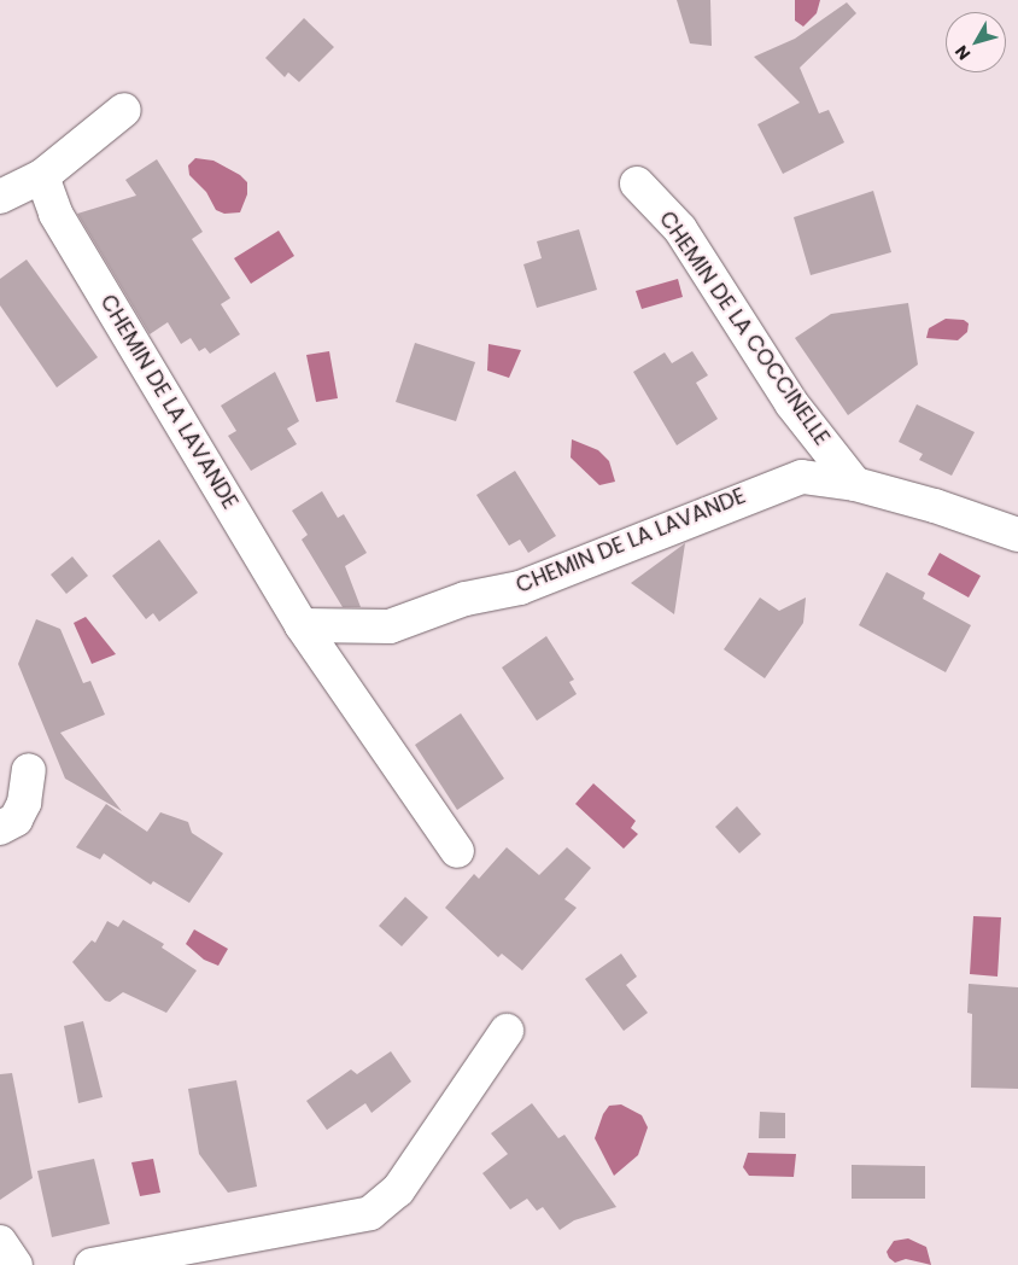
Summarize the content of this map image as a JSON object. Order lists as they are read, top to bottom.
{
  "streets": {
    "street": ["CHEMIN DE LA COCCINELLE", "CHEMIN DE LA LAVANDE"]
  },
  "crossings": [
    ["CHEMIN DE LA COCCINELLE", "CHEMIN DE LA LAVANDE"]
  ],
  "north": "bottom left"
}
